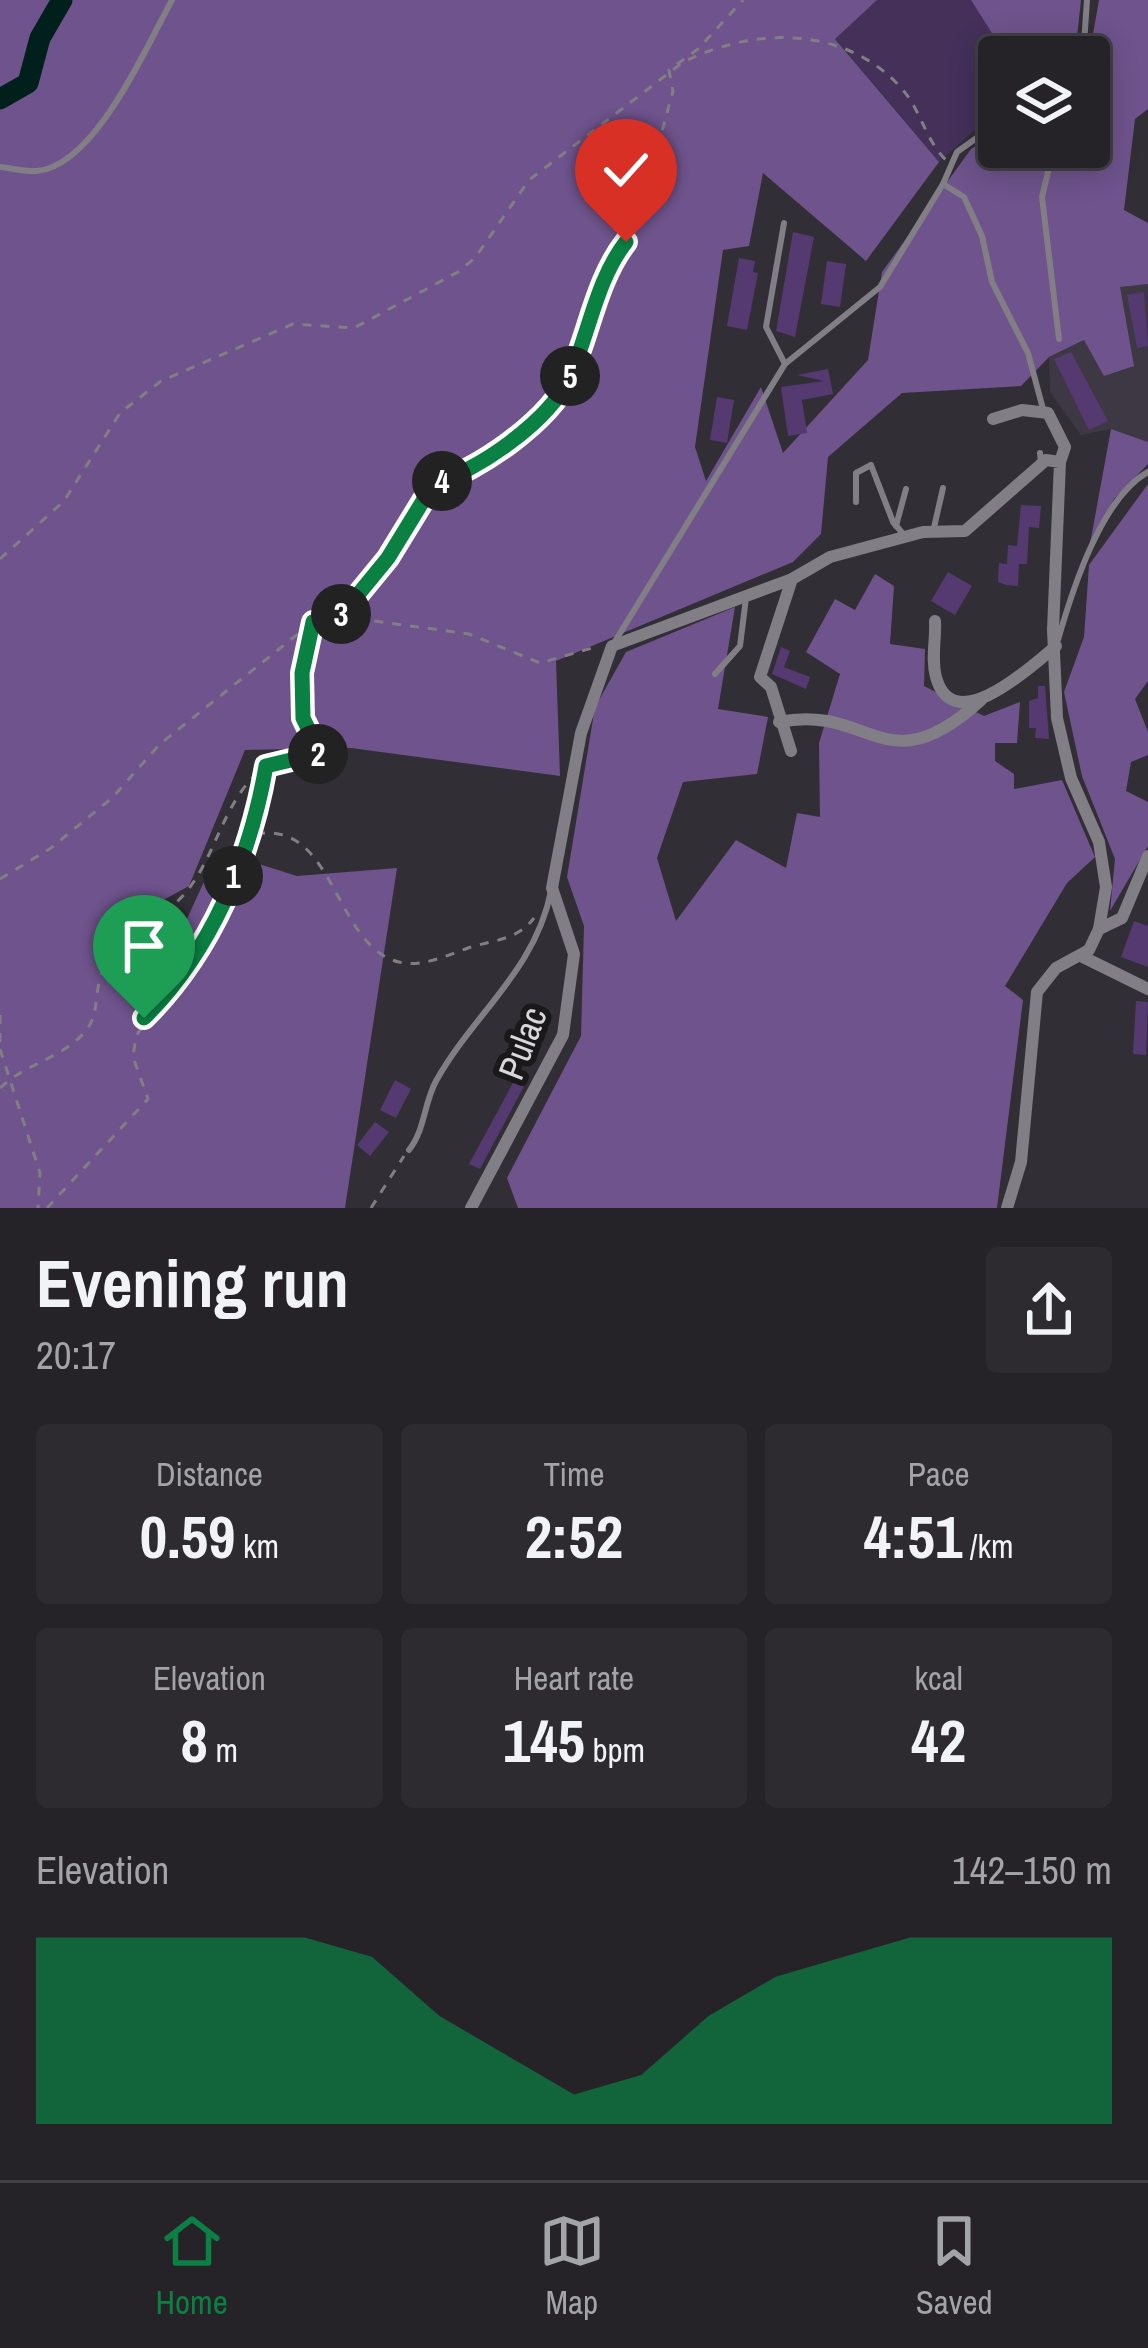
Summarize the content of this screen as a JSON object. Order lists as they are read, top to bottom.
{
  "streets": {
    "street": ["Pulac"]
  },
  "page": {
    "pins": [
      "5",
      "4",
      "3",
      "2",
      "1"
    ],
    "heading": ["Evening run", "20:17"],
    "stats": [
      ["Distance", "0.59 km"],
      ["Time", "2:52"],
      ["Pace", "4:51 /km"],
      ["Elevation", "8 m"],
      ["Heart rate", "145 bpm"],
      ["kcal", "42"]
    ],
    "chart": ["Elevation", "142–150 m"],
    "tabs": ["Home", "Map", "Saved"]
  }
}
